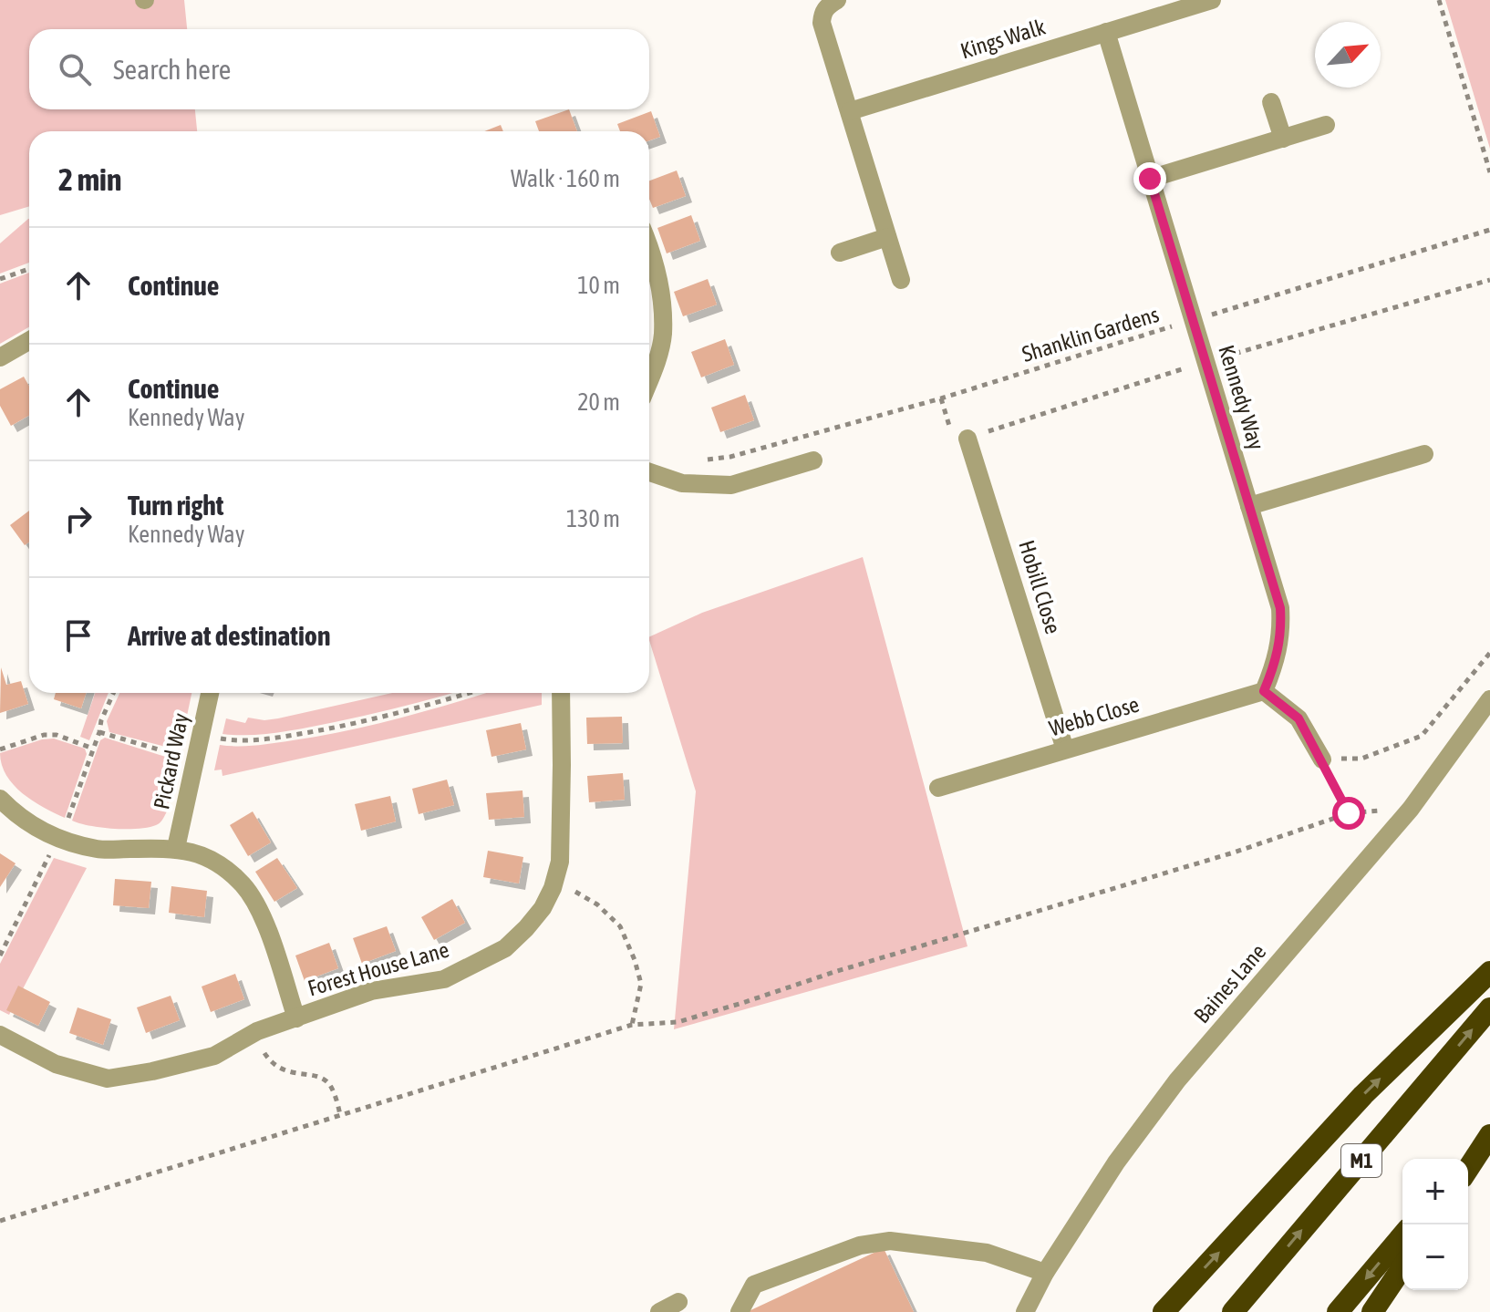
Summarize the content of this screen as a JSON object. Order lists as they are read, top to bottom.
{
  "streets": {
    "highway": ["M1"],
    "street": [
      "Kings Walk",
      "Kennedy Way",
      "Hobill Close",
      "Webb Close",
      "Pickard Way",
      "Forest House Lane",
      "Baines Lane"
    ],
    "path": ["Shanklin Gardens"]
  },
  "crossings": [
    ["Kings Walk", "Kennedy Way"],
    ["Shanklin Gardens", "Kennedy Way"],
    ["Kennedy Way", "Webb Close"],
    ["Hobill Close", "Webb Close"]
  ],
  "north": "top right",
  "page": {
    "search": "Search here",
    "heading": ["2 min", "Walk · 160 m"],
    "list": [
      ["Continue", "10 m"],
      ["Continue", "Kennedy Way", "20 m"],
      ["Turn right", "Kennedy Way", "130 m"],
      "Arrive at destination"
    ],
    "map_buttons": ["+", "−"]
  }
}
